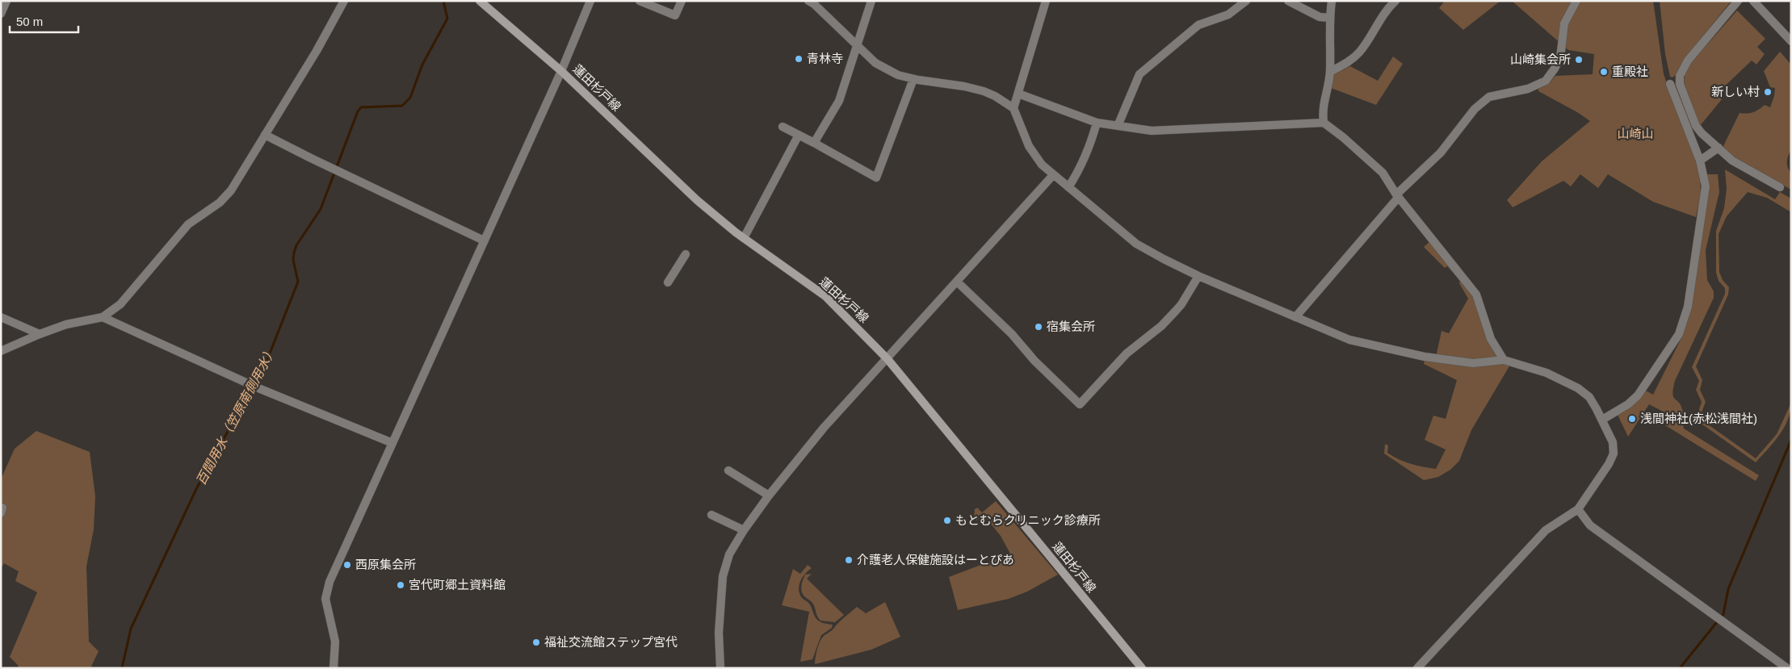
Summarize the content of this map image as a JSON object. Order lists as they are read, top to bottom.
{
  "streets": {
    "main road": ["蓮田杉戸線"]
  },
  "water": ["百間用水（笠原南側用水）"],
  "parks": ["山崎山"],
  "places": [
    "青林寺",
    "山崎集会所",
    "重殿社",
    "新しい村",
    "宿集会所",
    "浅間神社(赤松浅間社)",
    "もとむらクリニック診療所",
    "介護老人保健施設はーとぴあ",
    "西原集会所",
    "宮代町郷土資料館",
    "福祉交流館ステップ宮代"
  ],
  "scale_bar": "50 m"
}
